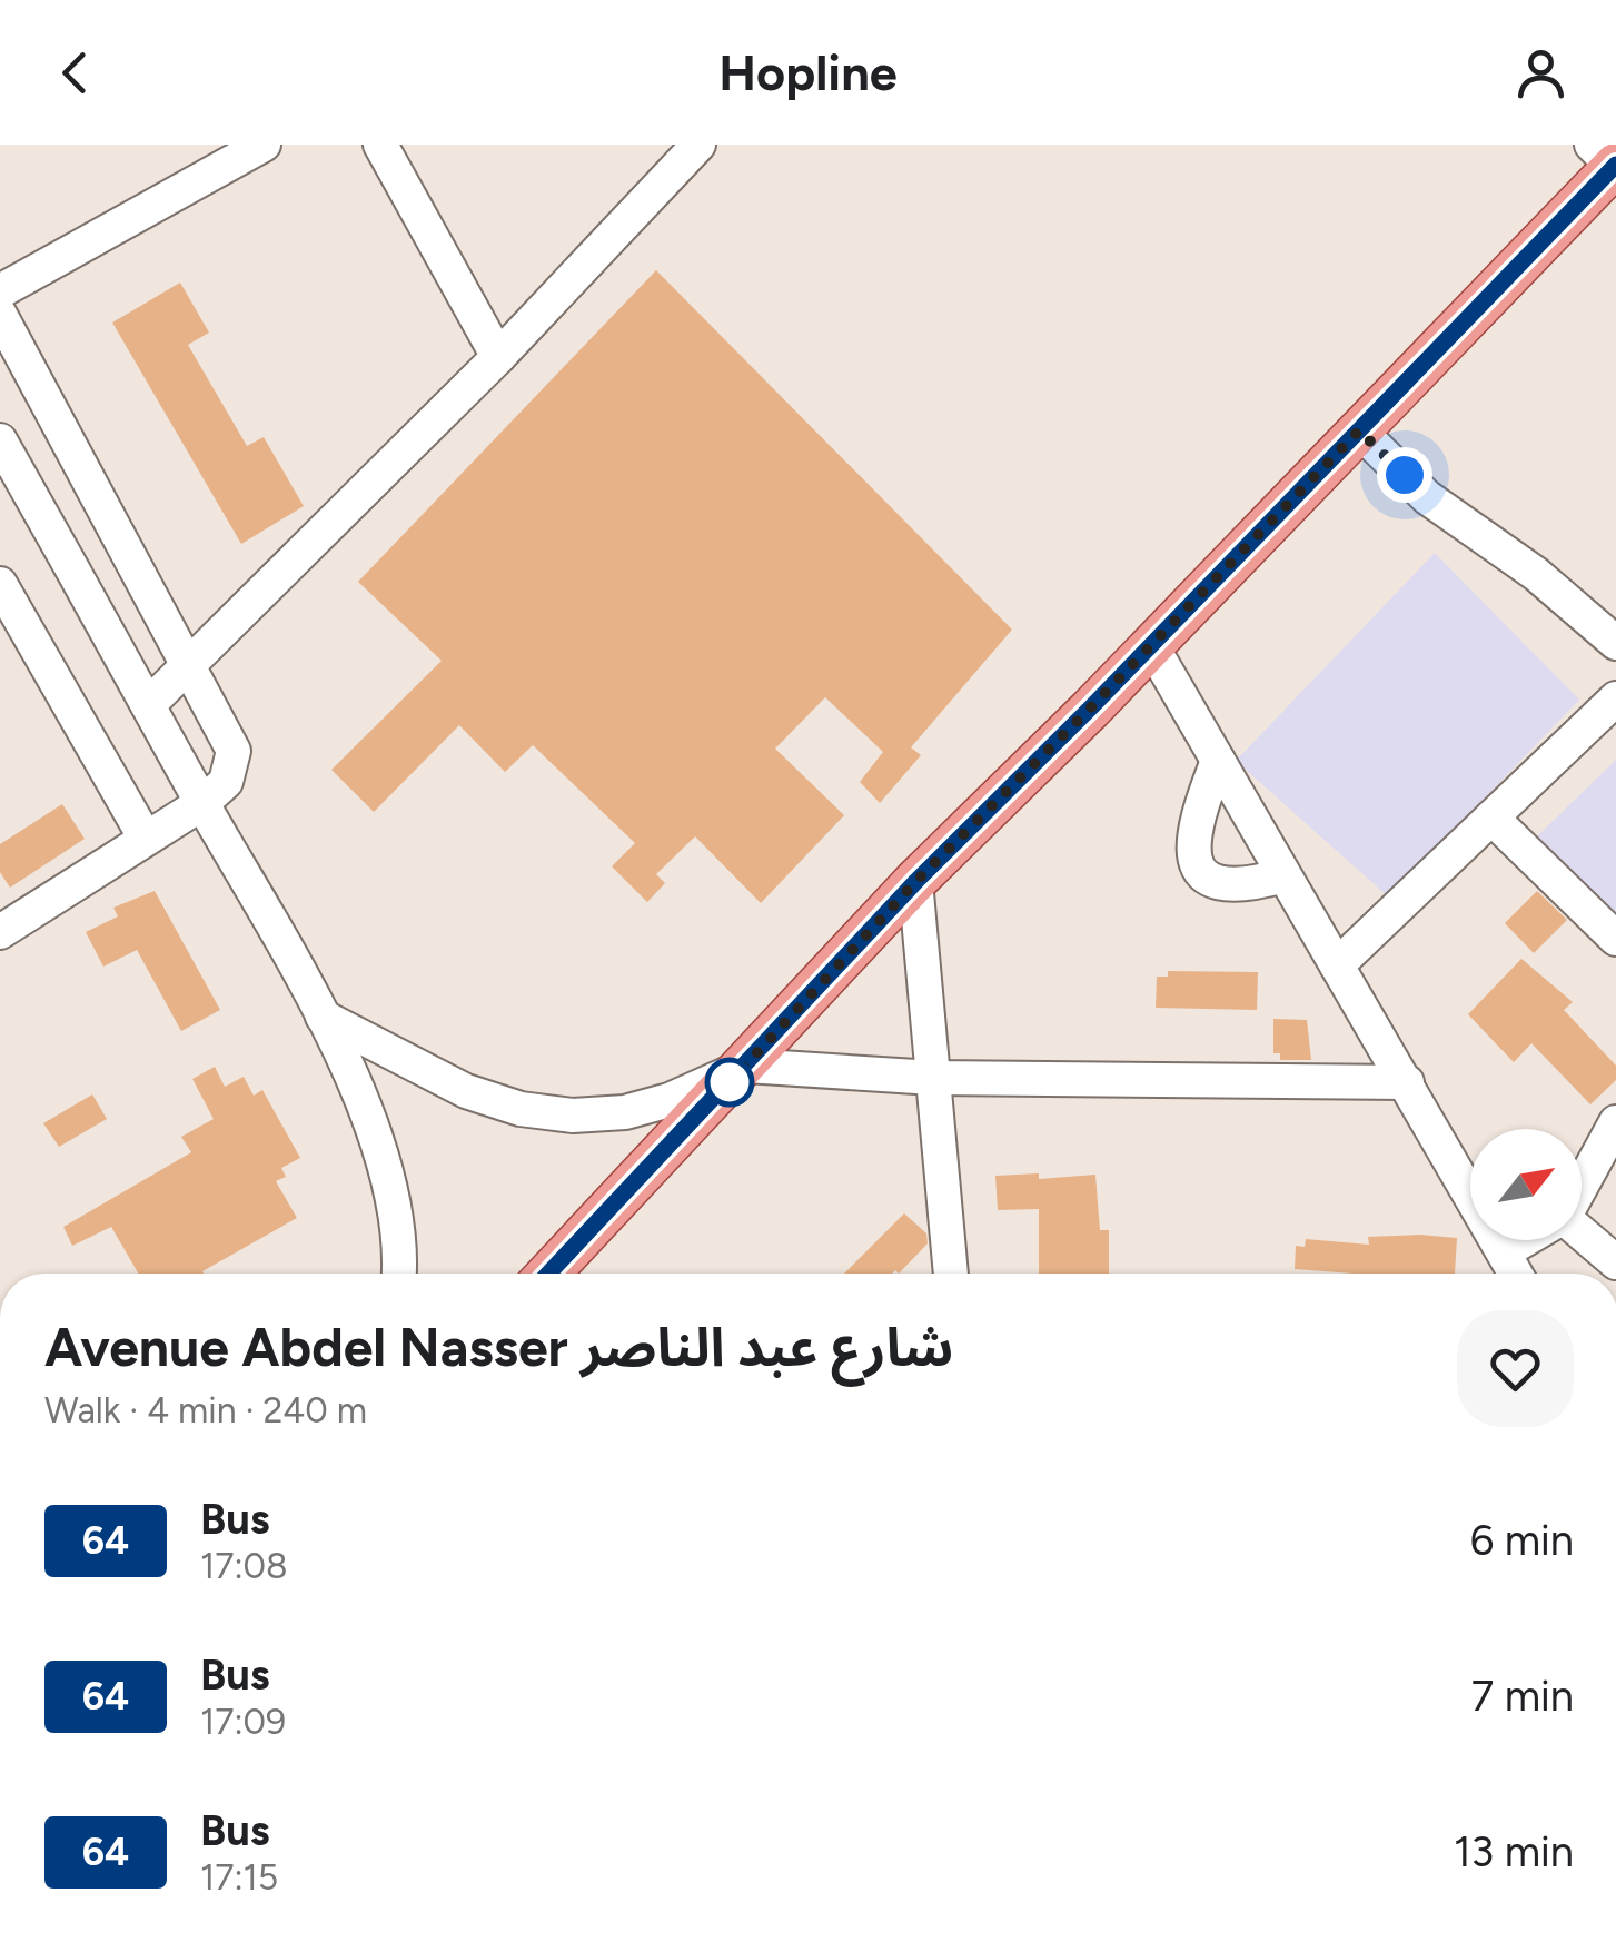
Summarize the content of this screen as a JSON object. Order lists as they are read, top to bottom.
{
  "lines": ["bus line 64"],
  "north": "top right",
  "page": {
    "header": "Hopline",
    "heading": ["Avenue Abdel Nasser شارع عبد الناصر", "Walk · 4 min · 240 m"],
    "list": [
      {
        "mark": "64",
        "name": "Bus",
        "note": "17:08",
        "value": "6 min"
      },
      {
        "mark": "64",
        "name": "Bus",
        "note": "17:09",
        "value": "7 min"
      },
      {
        "mark": "64",
        "name": "Bus",
        "note": "17:15",
        "value": "13 min"
      }
    ]
  }
}
